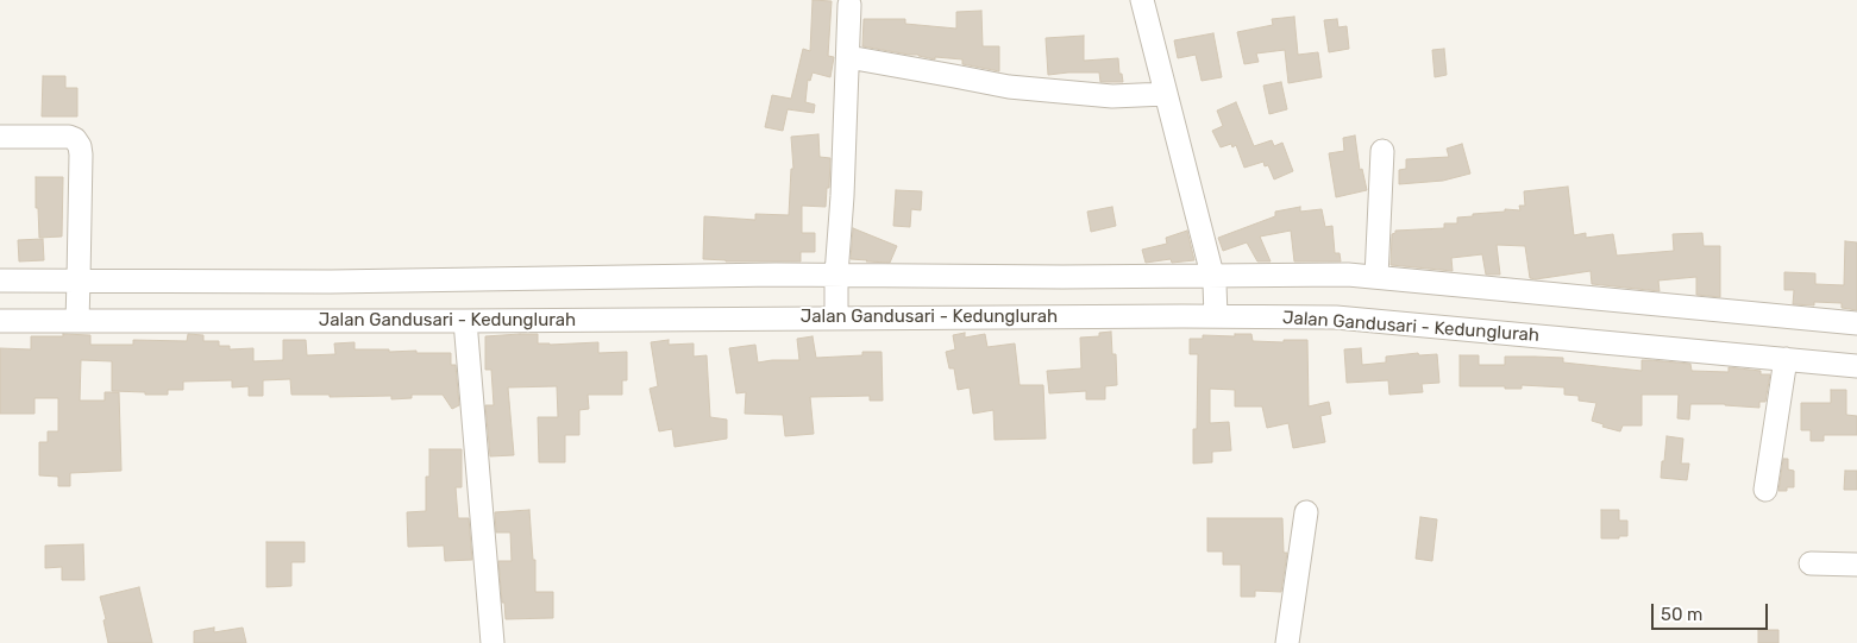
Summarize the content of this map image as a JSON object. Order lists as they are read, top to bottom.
{
  "streets": {
    "street": ["Jalan Gandusari - Kedunglurah"]
  },
  "scale_bar": "50 m"
}
